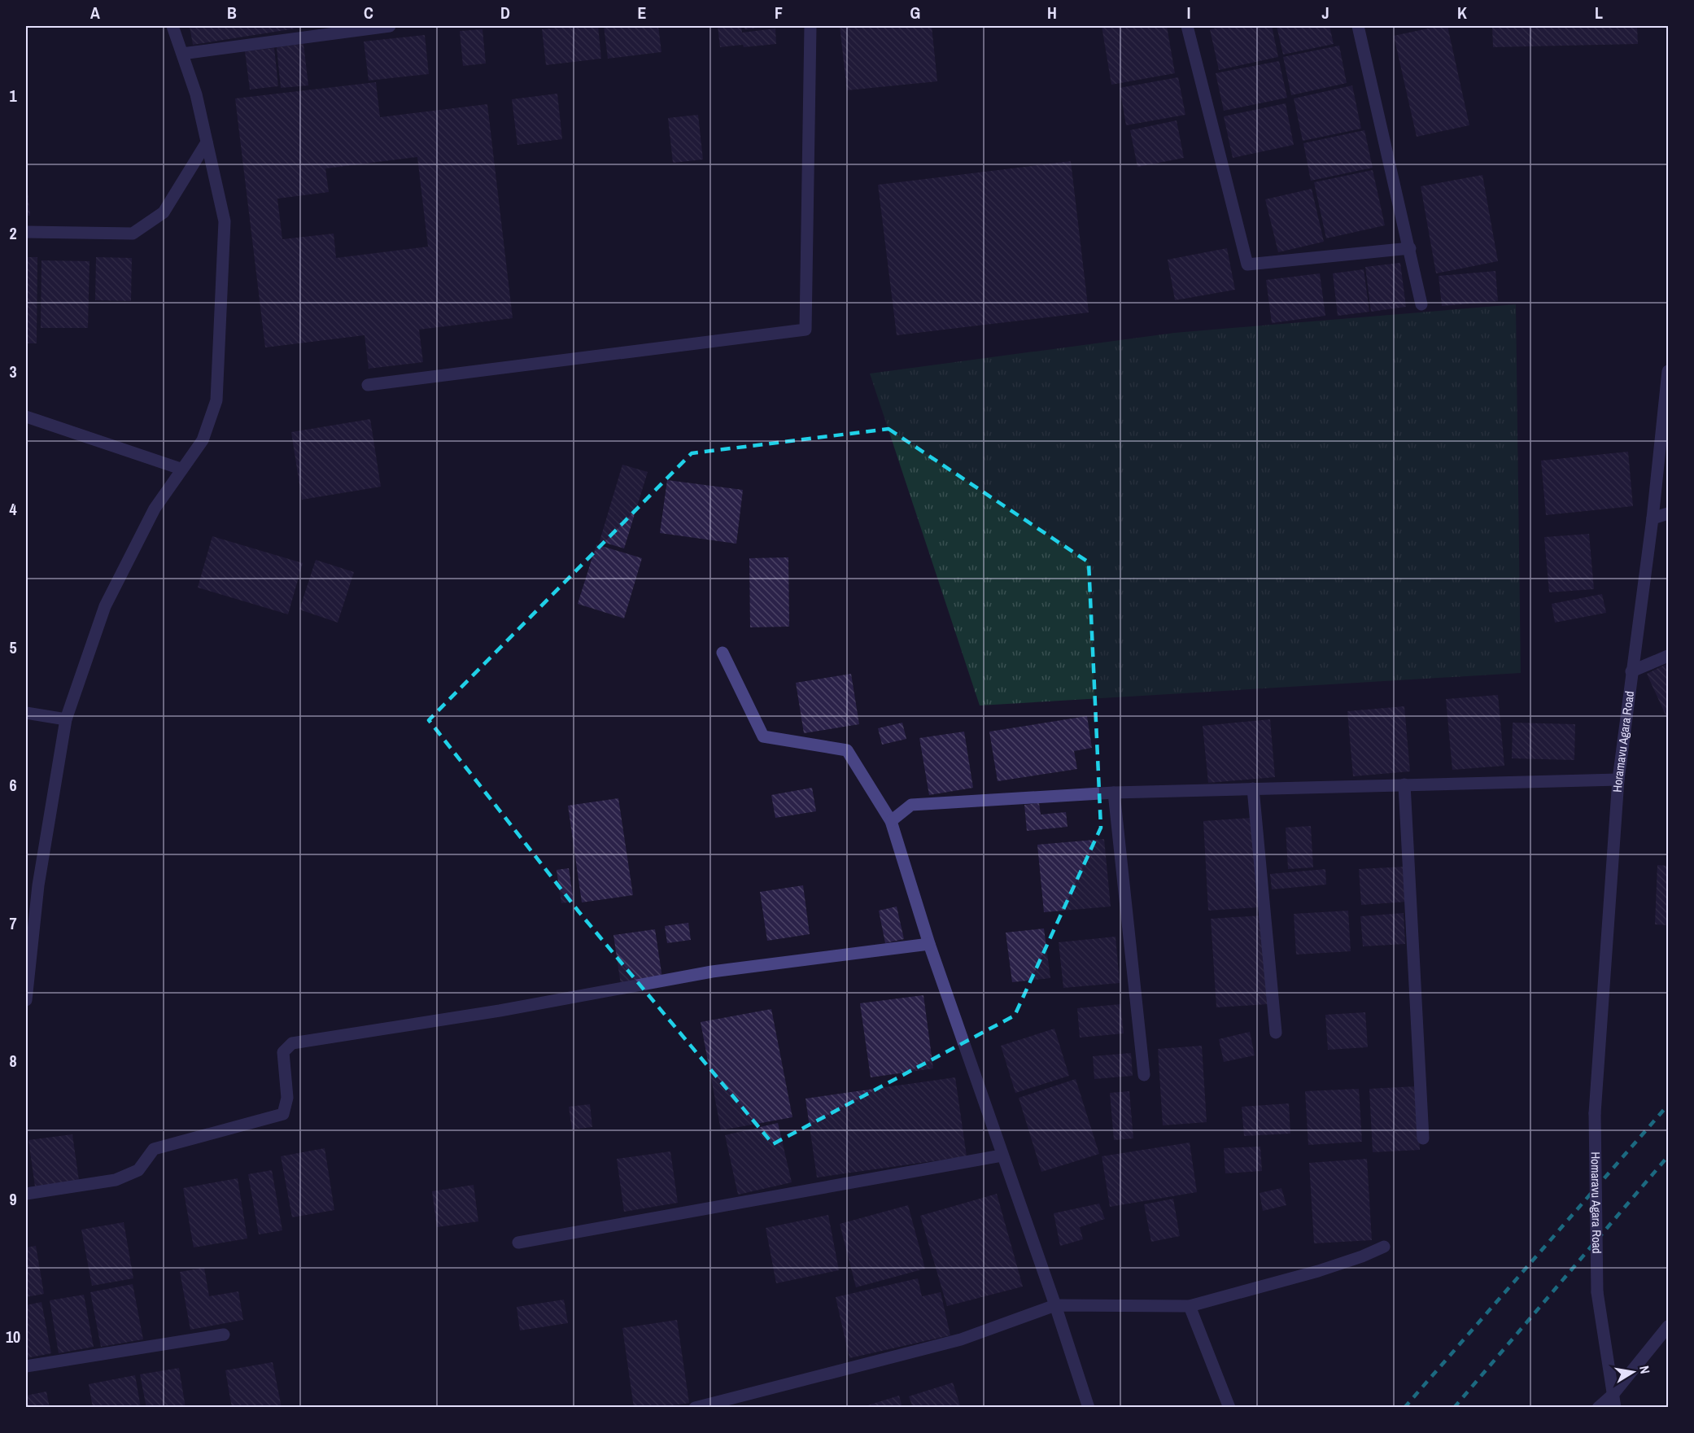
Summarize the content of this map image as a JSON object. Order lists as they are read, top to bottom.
{
  "streets": {
    "street": ["Horamavu Agara Road", "Homaravu Agara Road"]
  },
  "crossings": [
    ["Horamavu Agara Road", "Homaravu Agara Road"]
  ],
  "north": "right",
  "grid": {
    "columns": [
      "A",
      "B",
      "C",
      "D",
      "E",
      "F",
      "G",
      "H",
      "I",
      "J",
      "K",
      "L"
    ],
    "rows": [
      "1",
      "2",
      "3",
      "4",
      "5",
      "6",
      "7",
      "8",
      "9",
      "10"
    ]
  }
}
